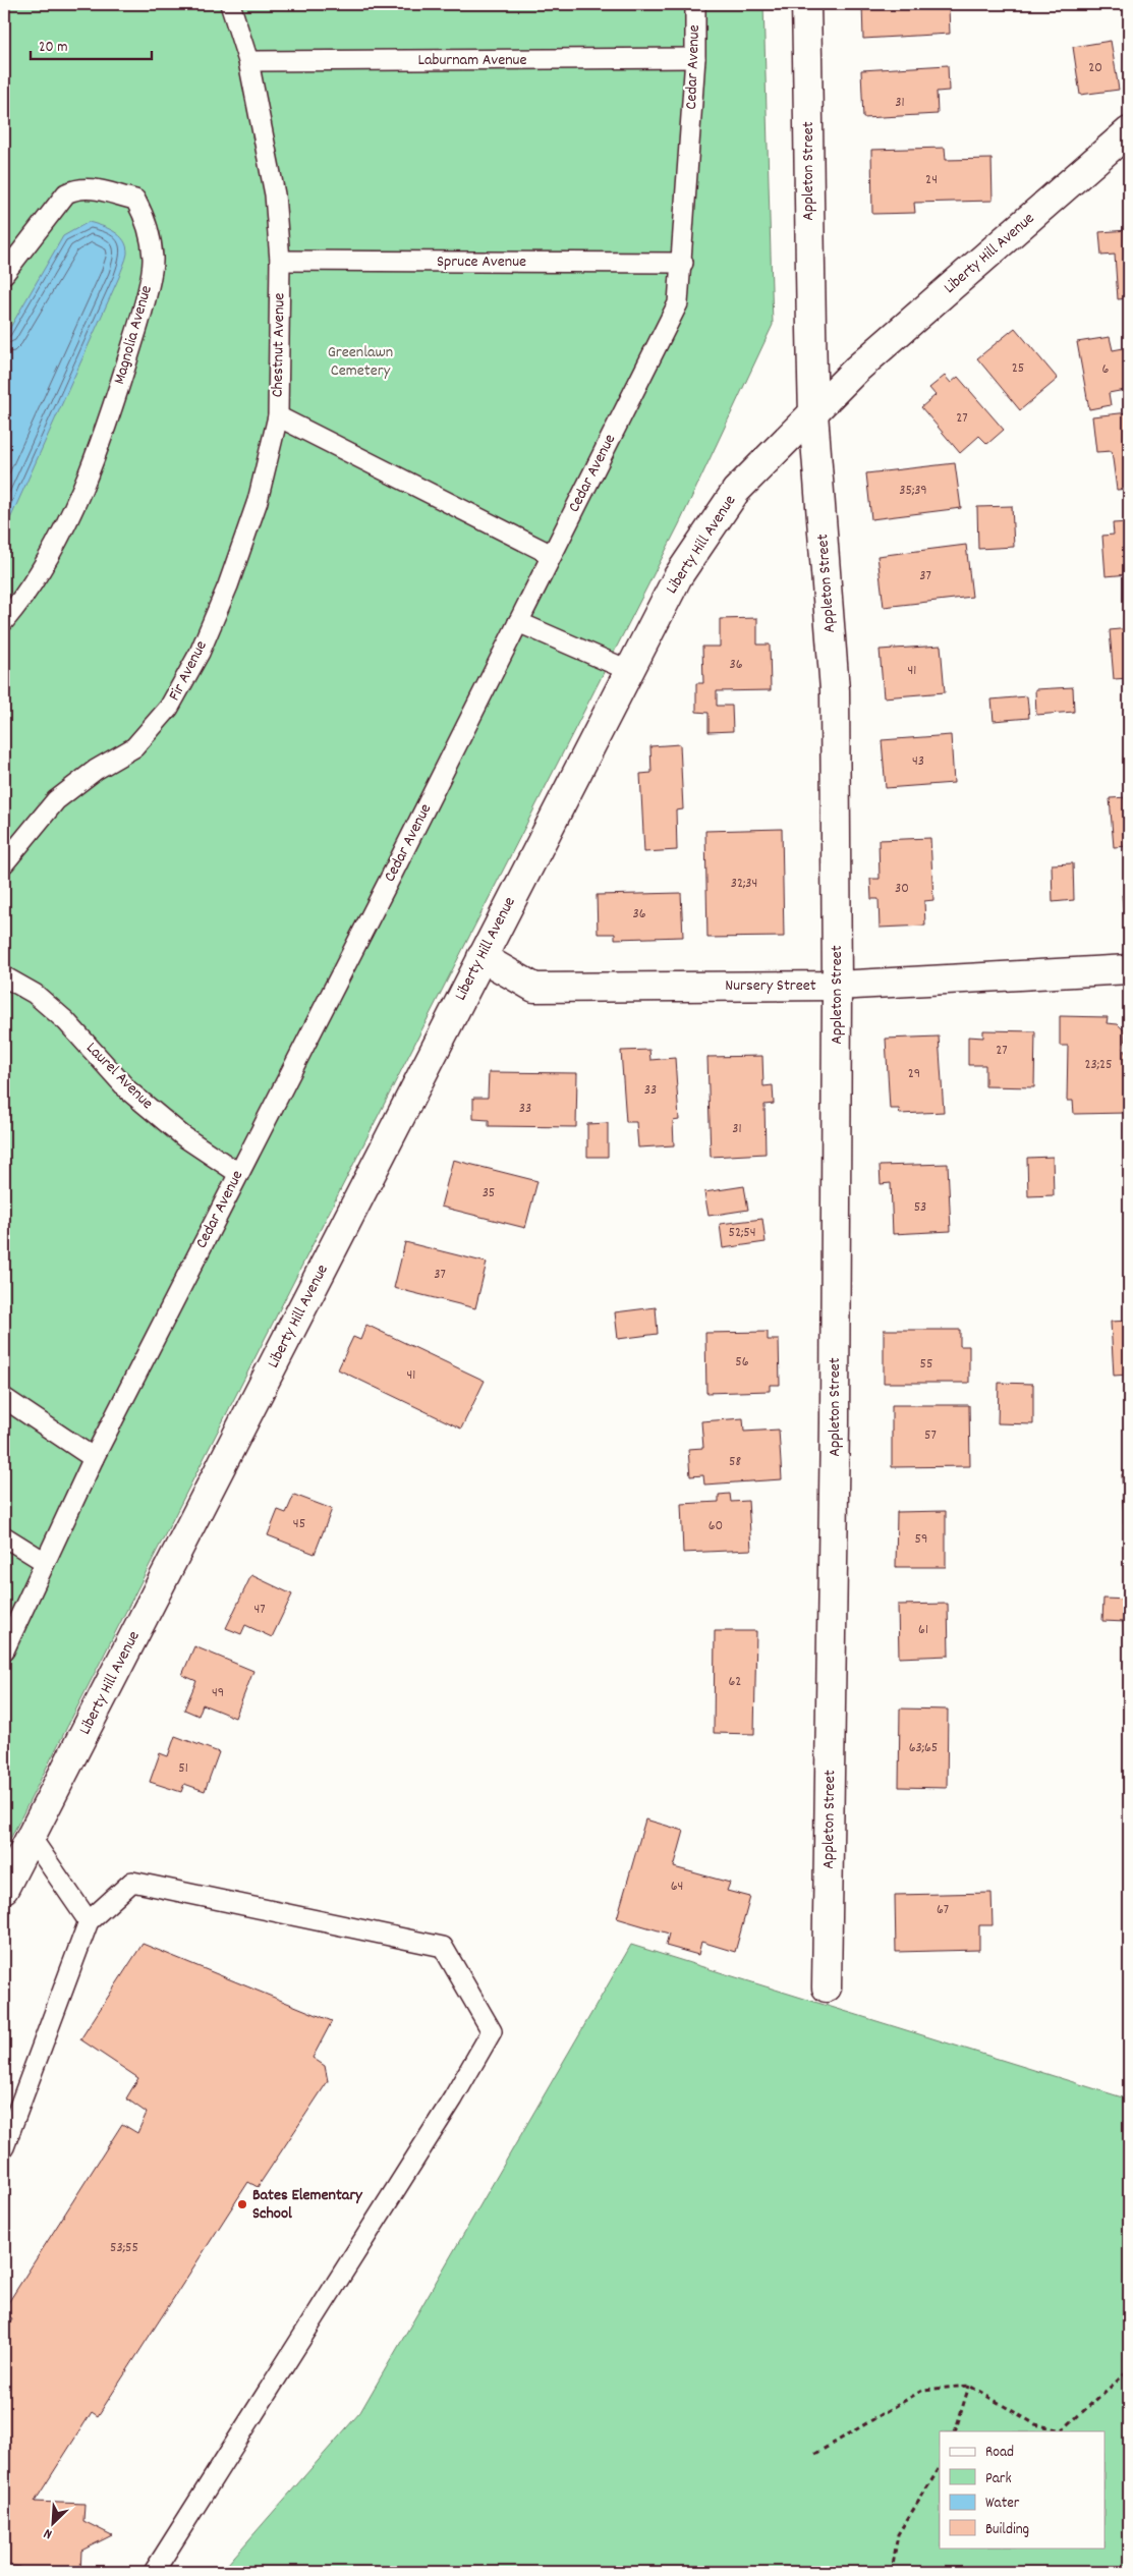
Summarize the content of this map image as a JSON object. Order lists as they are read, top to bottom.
{
  "streets": {
    "street": ["Appleton Street", "Liberty Hill Avenue", "Nursery Street"],
    "lane": [
      "Laburnam Avenue",
      "Cedar Avenue",
      "Spruce Avenue",
      "Magnolia Avenue",
      "Chestnut Avenue",
      "Fir Avenue",
      "Laurel Avenue"
    ]
  },
  "crossings": [
    ["Laburnam Avenue", "Cedar Avenue"],
    ["Laburnam Avenue", "Chestnut Avenue"],
    ["Cedar Avenue", "Spruce Avenue"],
    ["Cedar Avenue", "Chestnut Avenue"],
    ["Cedar Avenue", "Laurel Avenue"],
    ["Appleton Street", "Liberty Hill Avenue"],
    ["Appleton Street", "Nursery Street"],
    ["Liberty Hill Avenue", "Nursery Street"],
    ["Spruce Avenue", "Chestnut Avenue"],
    ["Chestnut Avenue", "Fir Avenue"]
  ],
  "parks": ["Greenlawn Cemetery"],
  "places": ["Bates Elementary School"],
  "house_numbers": [
    "20",
    "31",
    "24",
    "25",
    "6",
    "27",
    "35;39",
    "37",
    "36",
    "41",
    "43",
    "32;34",
    "30",
    "36",
    "27",
    "23;25",
    "29",
    "33",
    "33",
    "31",
    "35",
    "53",
    "52;54",
    "37",
    "56",
    "55",
    "41",
    "57",
    "58",
    "45",
    "60",
    "59",
    "47",
    "61",
    "62",
    "49",
    "63;65",
    "51",
    "64",
    "67",
    "53;55"
  ],
  "legend": [
    "Road",
    "Park",
    "Water",
    "Building"
  ],
  "scale_bar": "20 m",
  "north": "bottom left"
}
